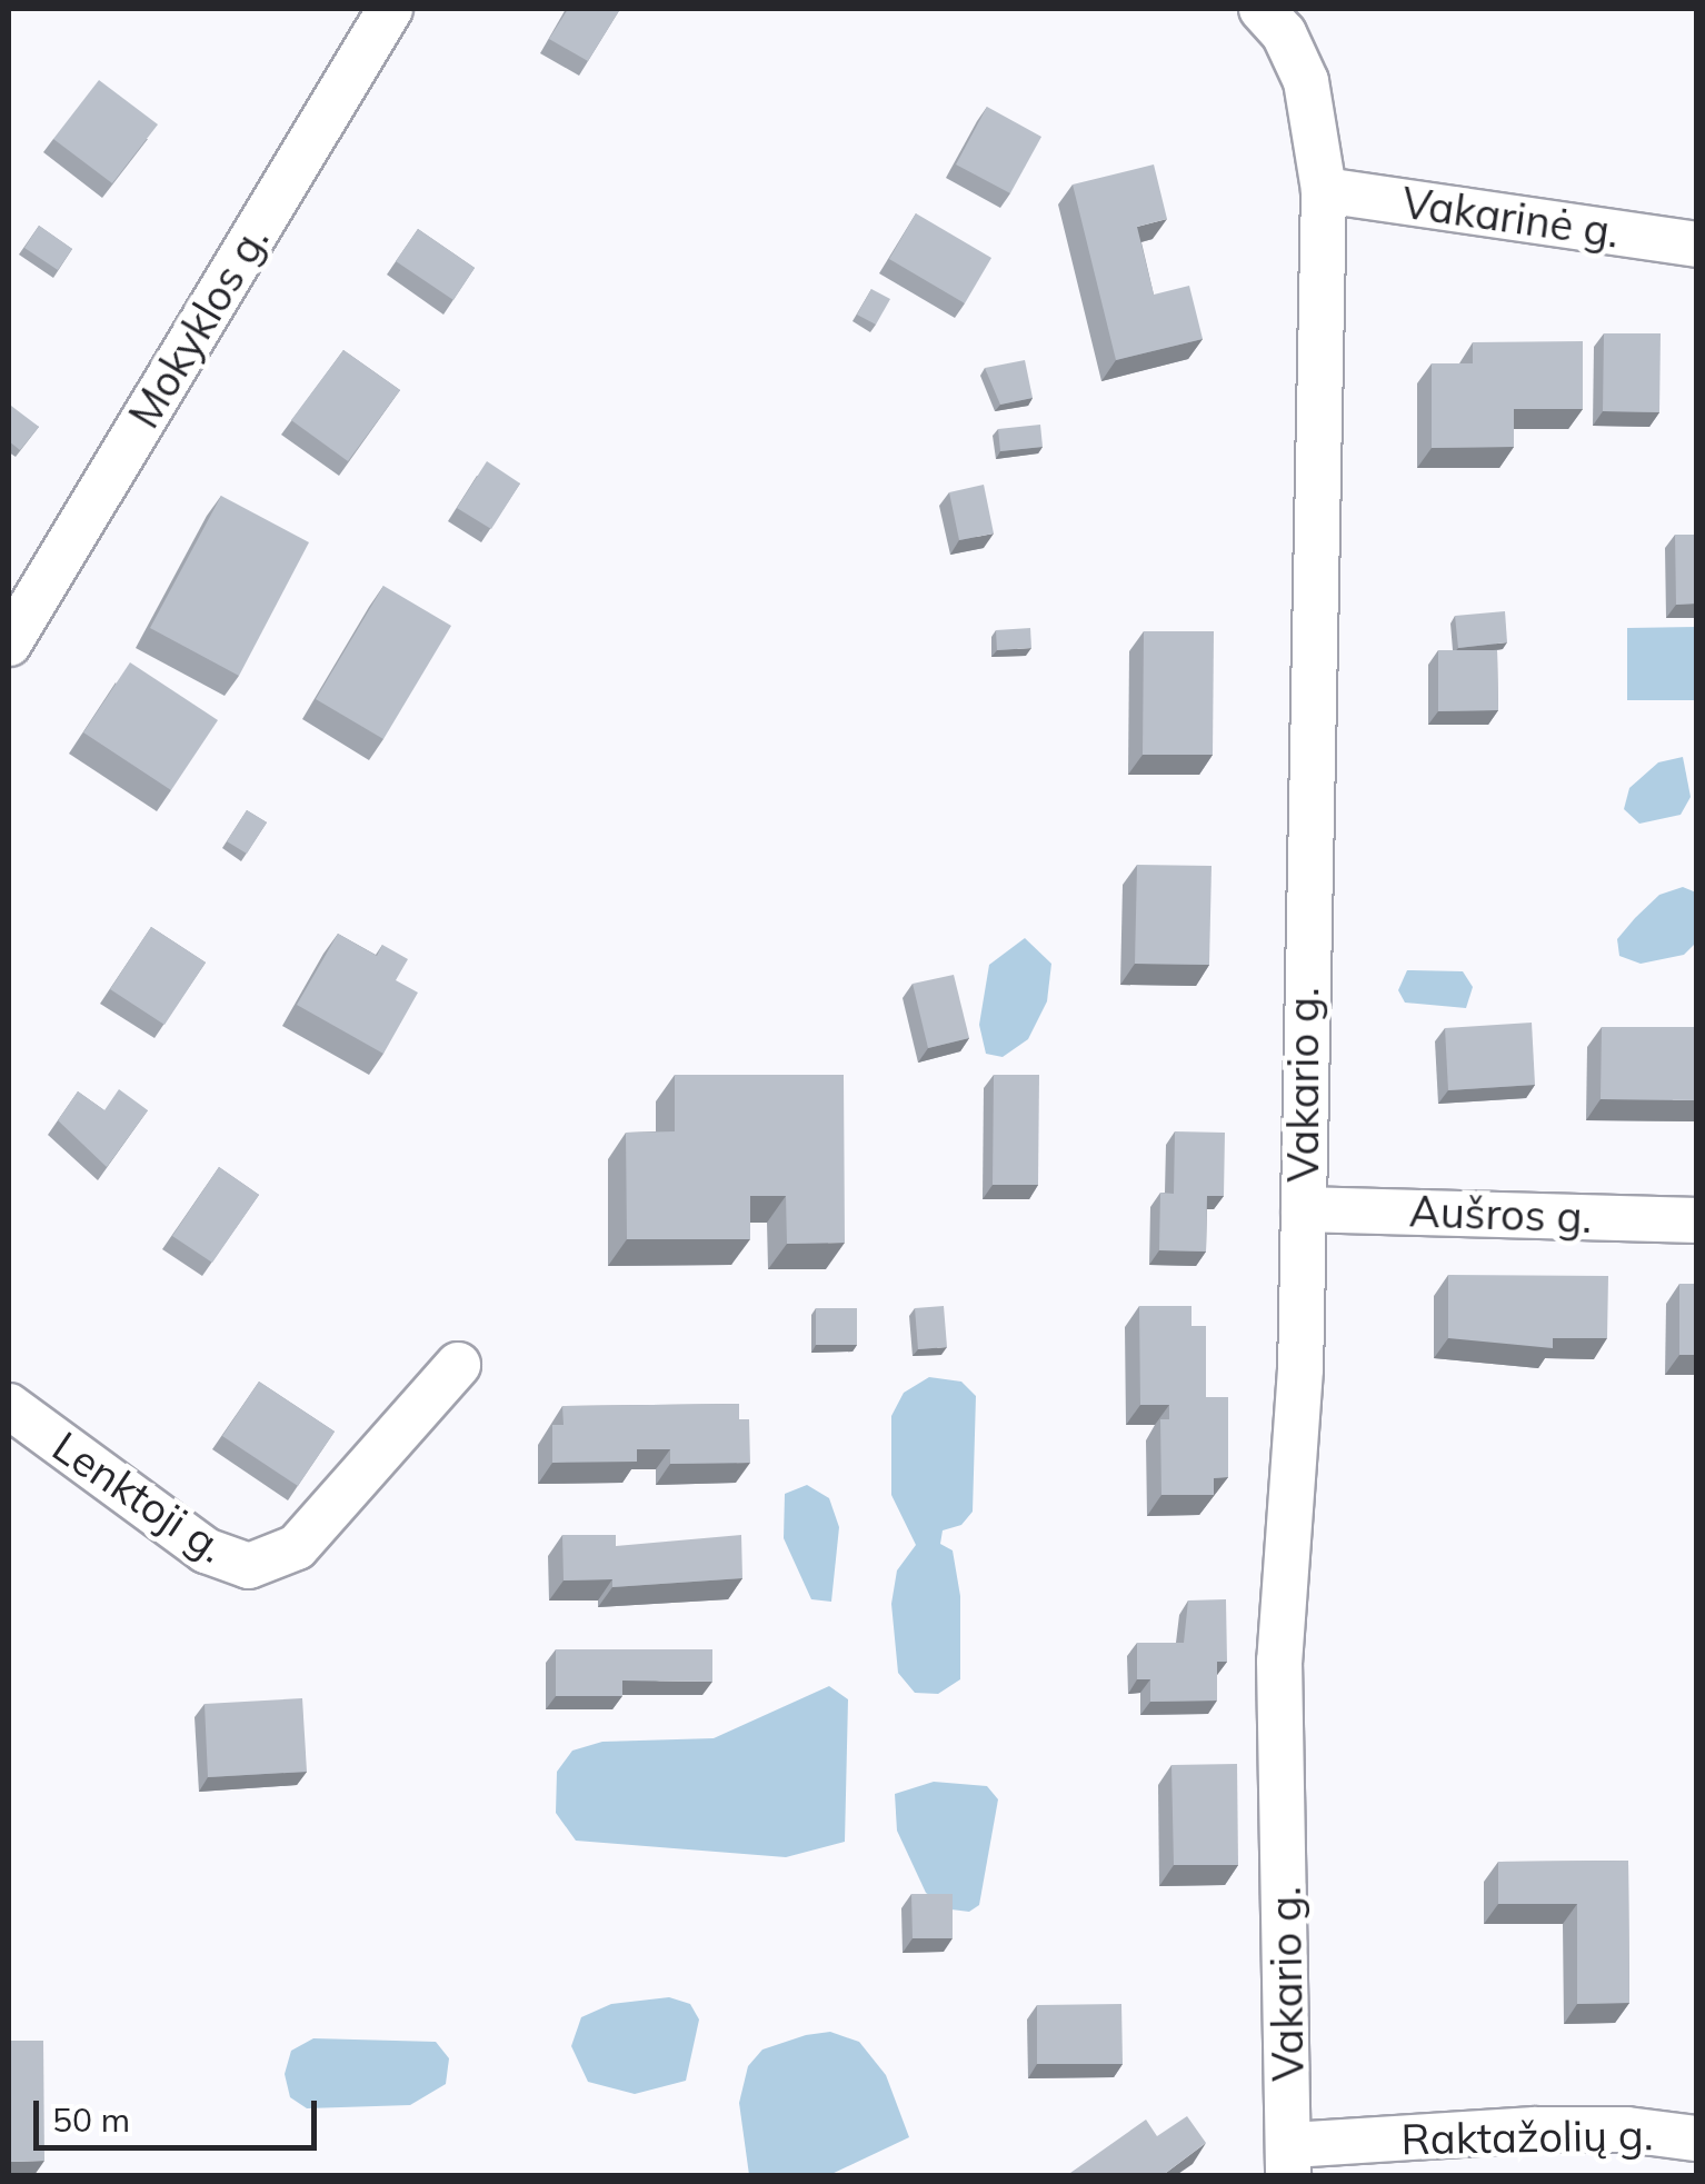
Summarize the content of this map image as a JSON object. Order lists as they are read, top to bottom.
{
  "streets": {
    "street": [
      "Vakarinė g.",
      "Mokyklos g.",
      "Vakario g.",
      "Aušros g.",
      "Lenktoji g.",
      "Raktažolių g."
    ]
  },
  "crossings": [
    ["Vakarinė g.", "Vakario g."],
    ["Vakario g.", "Aušros g."],
    ["Vakario g.", "Raktažolių g."]
  ],
  "scale_bar": "50 m"
}
